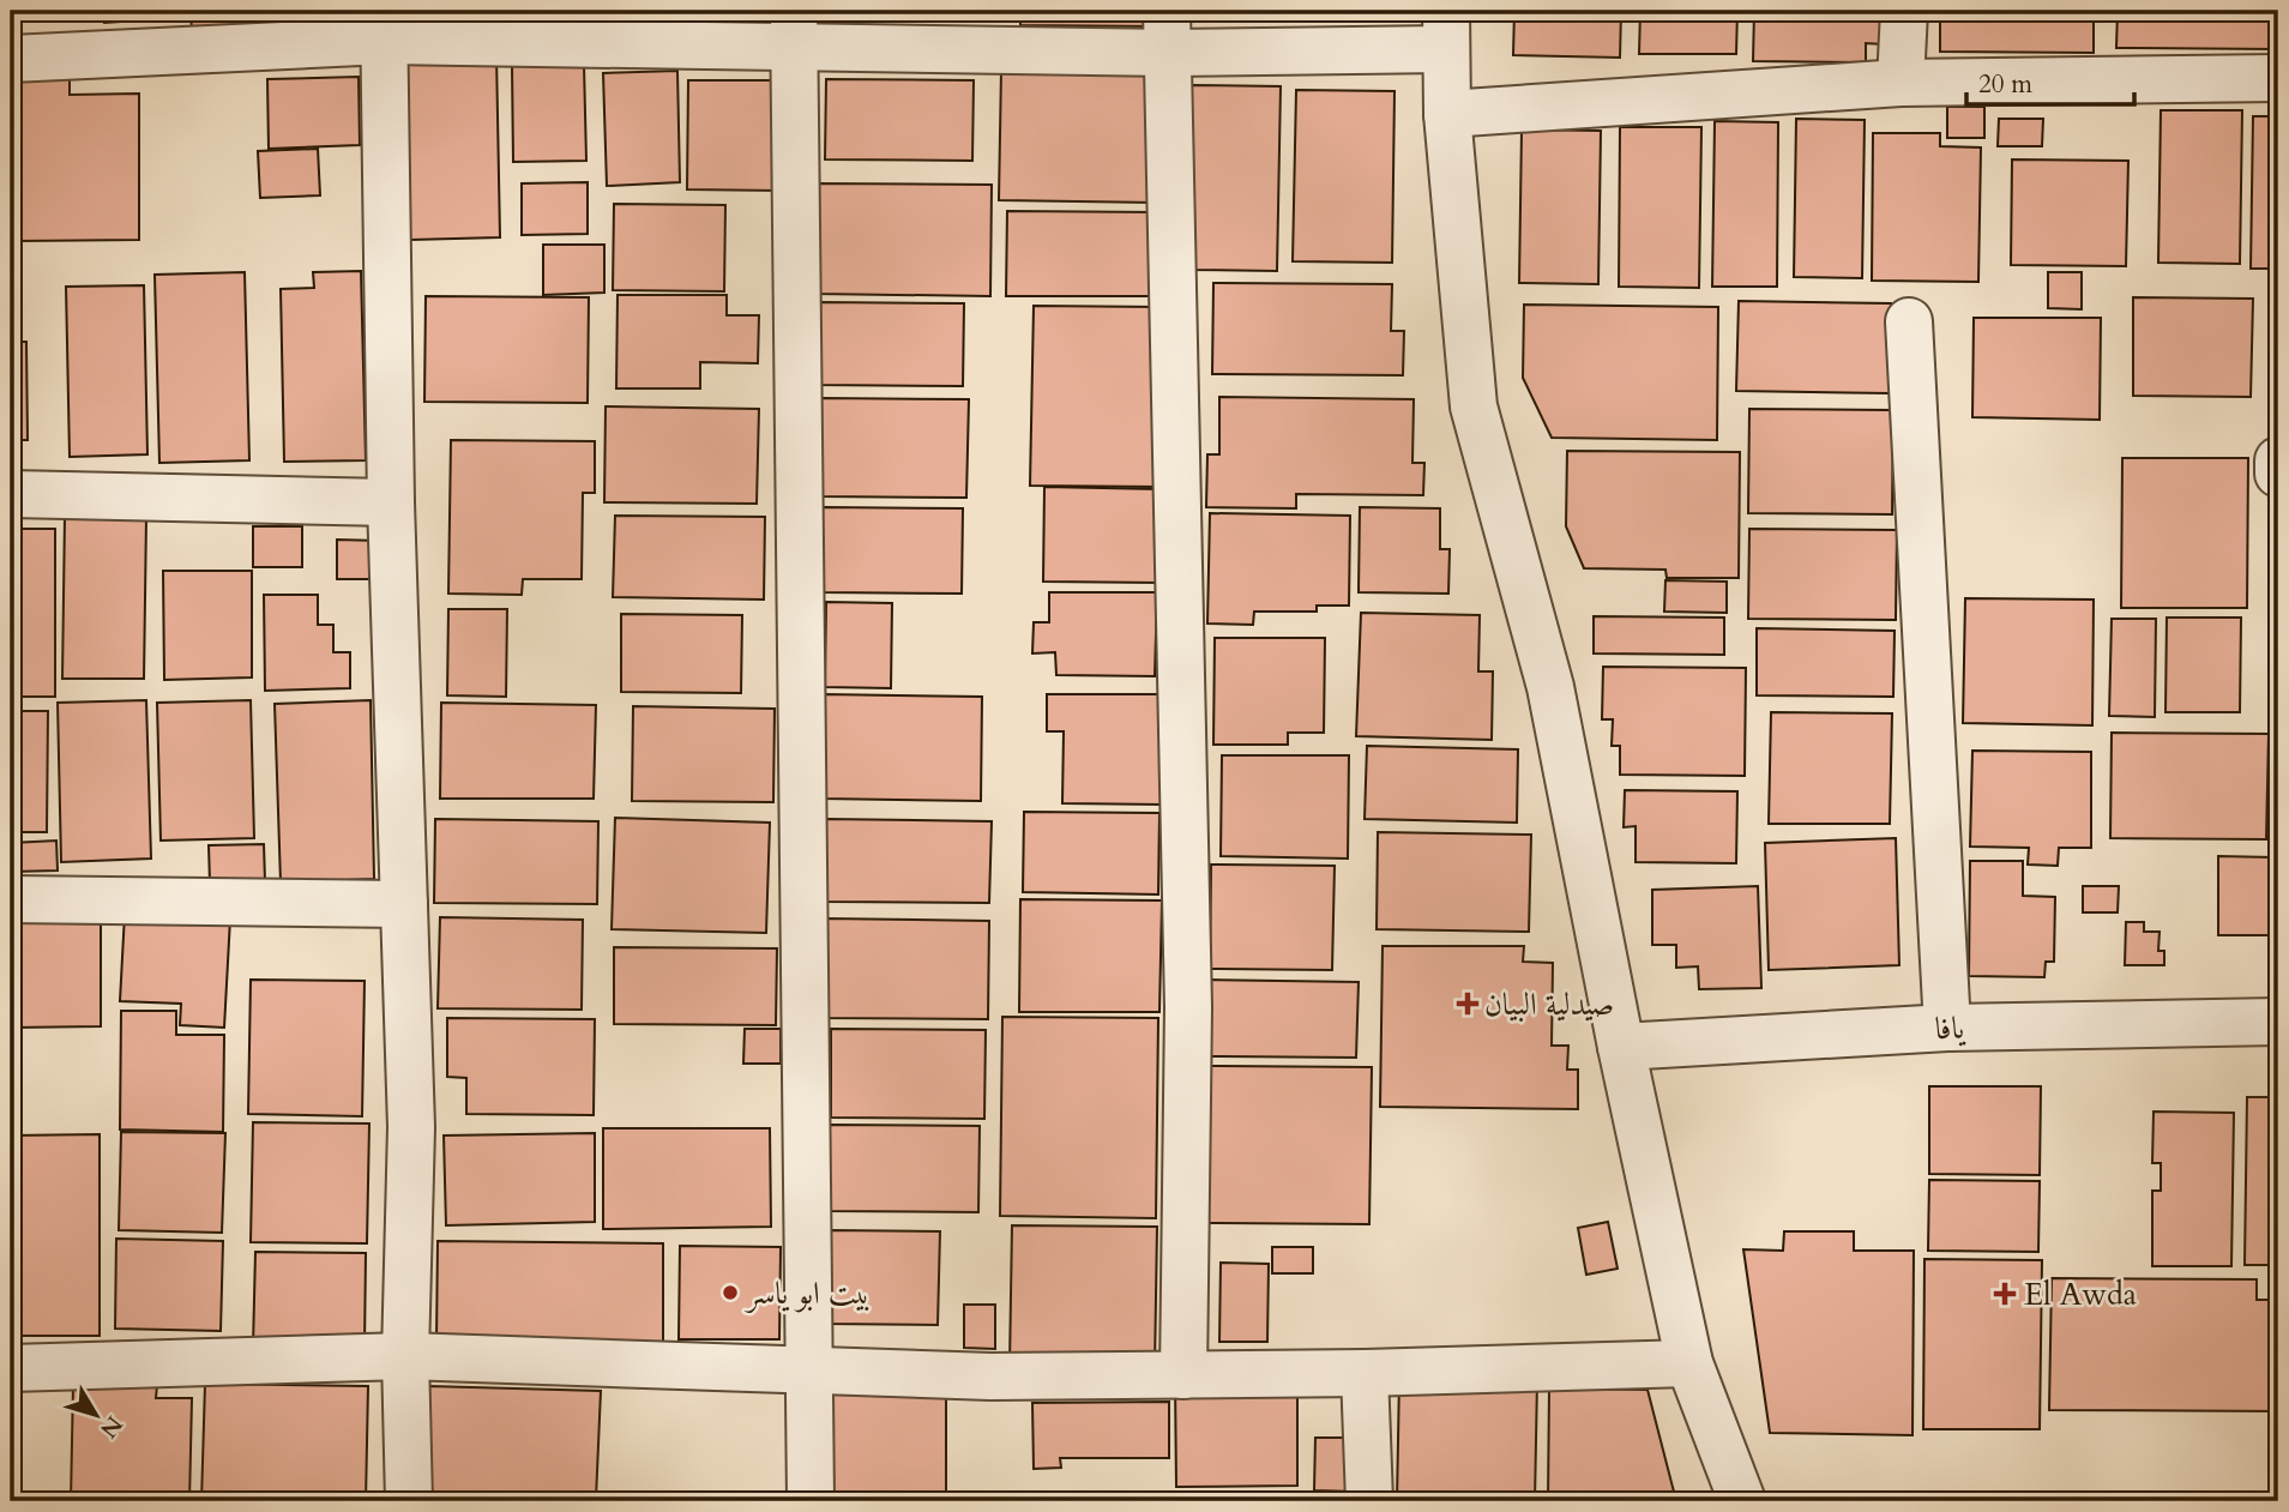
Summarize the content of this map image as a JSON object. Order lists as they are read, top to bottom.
{
  "streets": {
    "street": ["يافا"]
  },
  "places": {
    "health": ["صيدلية البيان", "El Awda"],
    "other": ["بيت ابو ياسر"]
  },
  "scale_bar": "20 m",
  "north": "bottom right"
}
